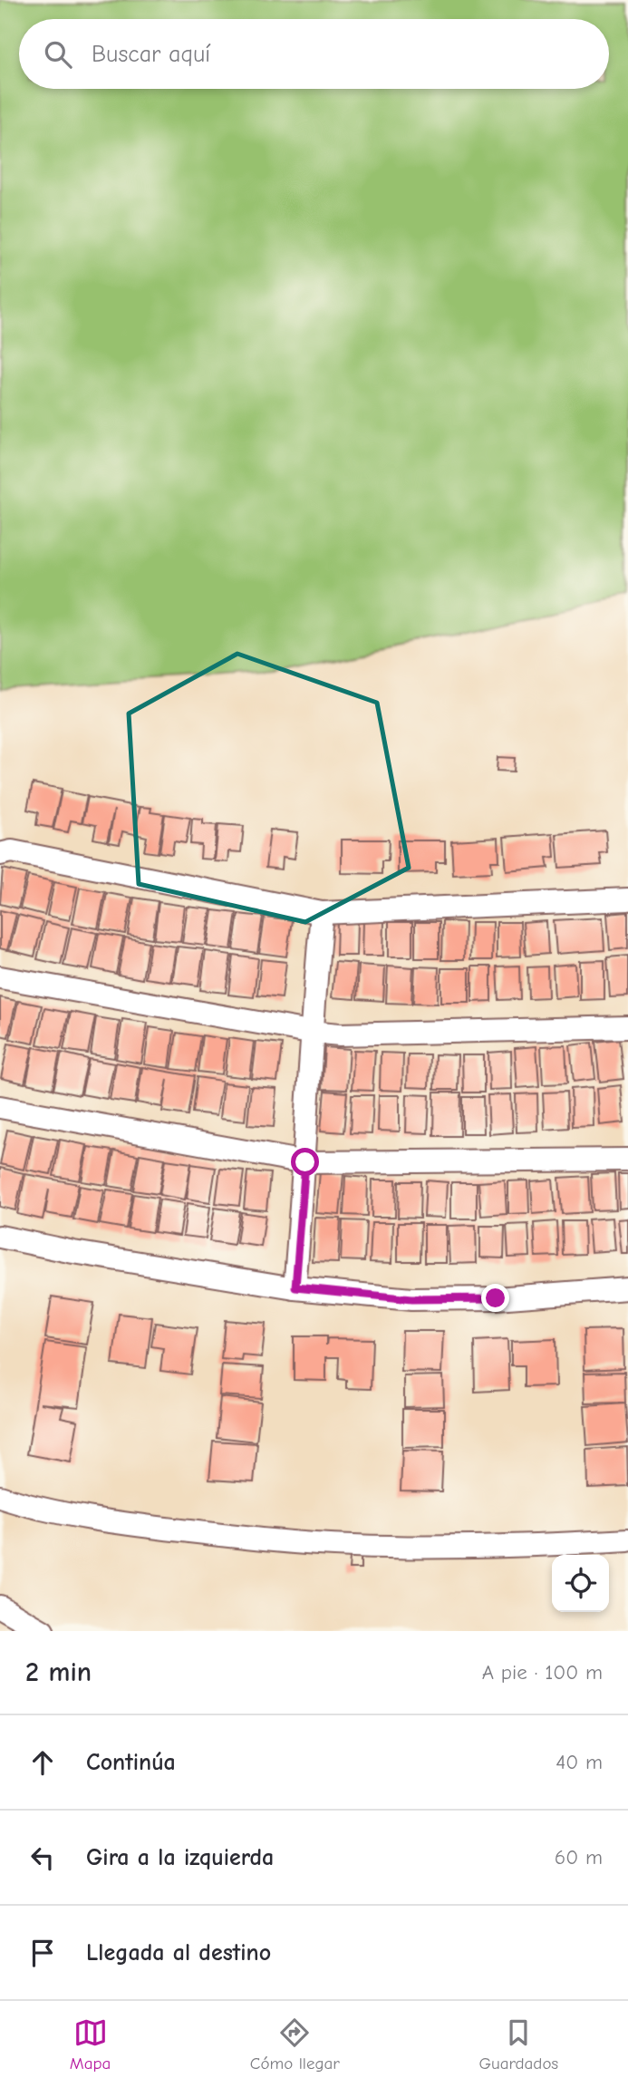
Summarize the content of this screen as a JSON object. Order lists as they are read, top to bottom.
{
  "page": {
    "search": "Buscar aquí",
    "heading": ["2 min", "A pie · 100 m"],
    "list": [
      ["Continúa", "40 m"],
      ["Gira a la izquierda", "60 m"],
      "Llegada al destino"
    ],
    "nav": ["Mapa", "Cómo llegar", "Guardados"]
  }
}
